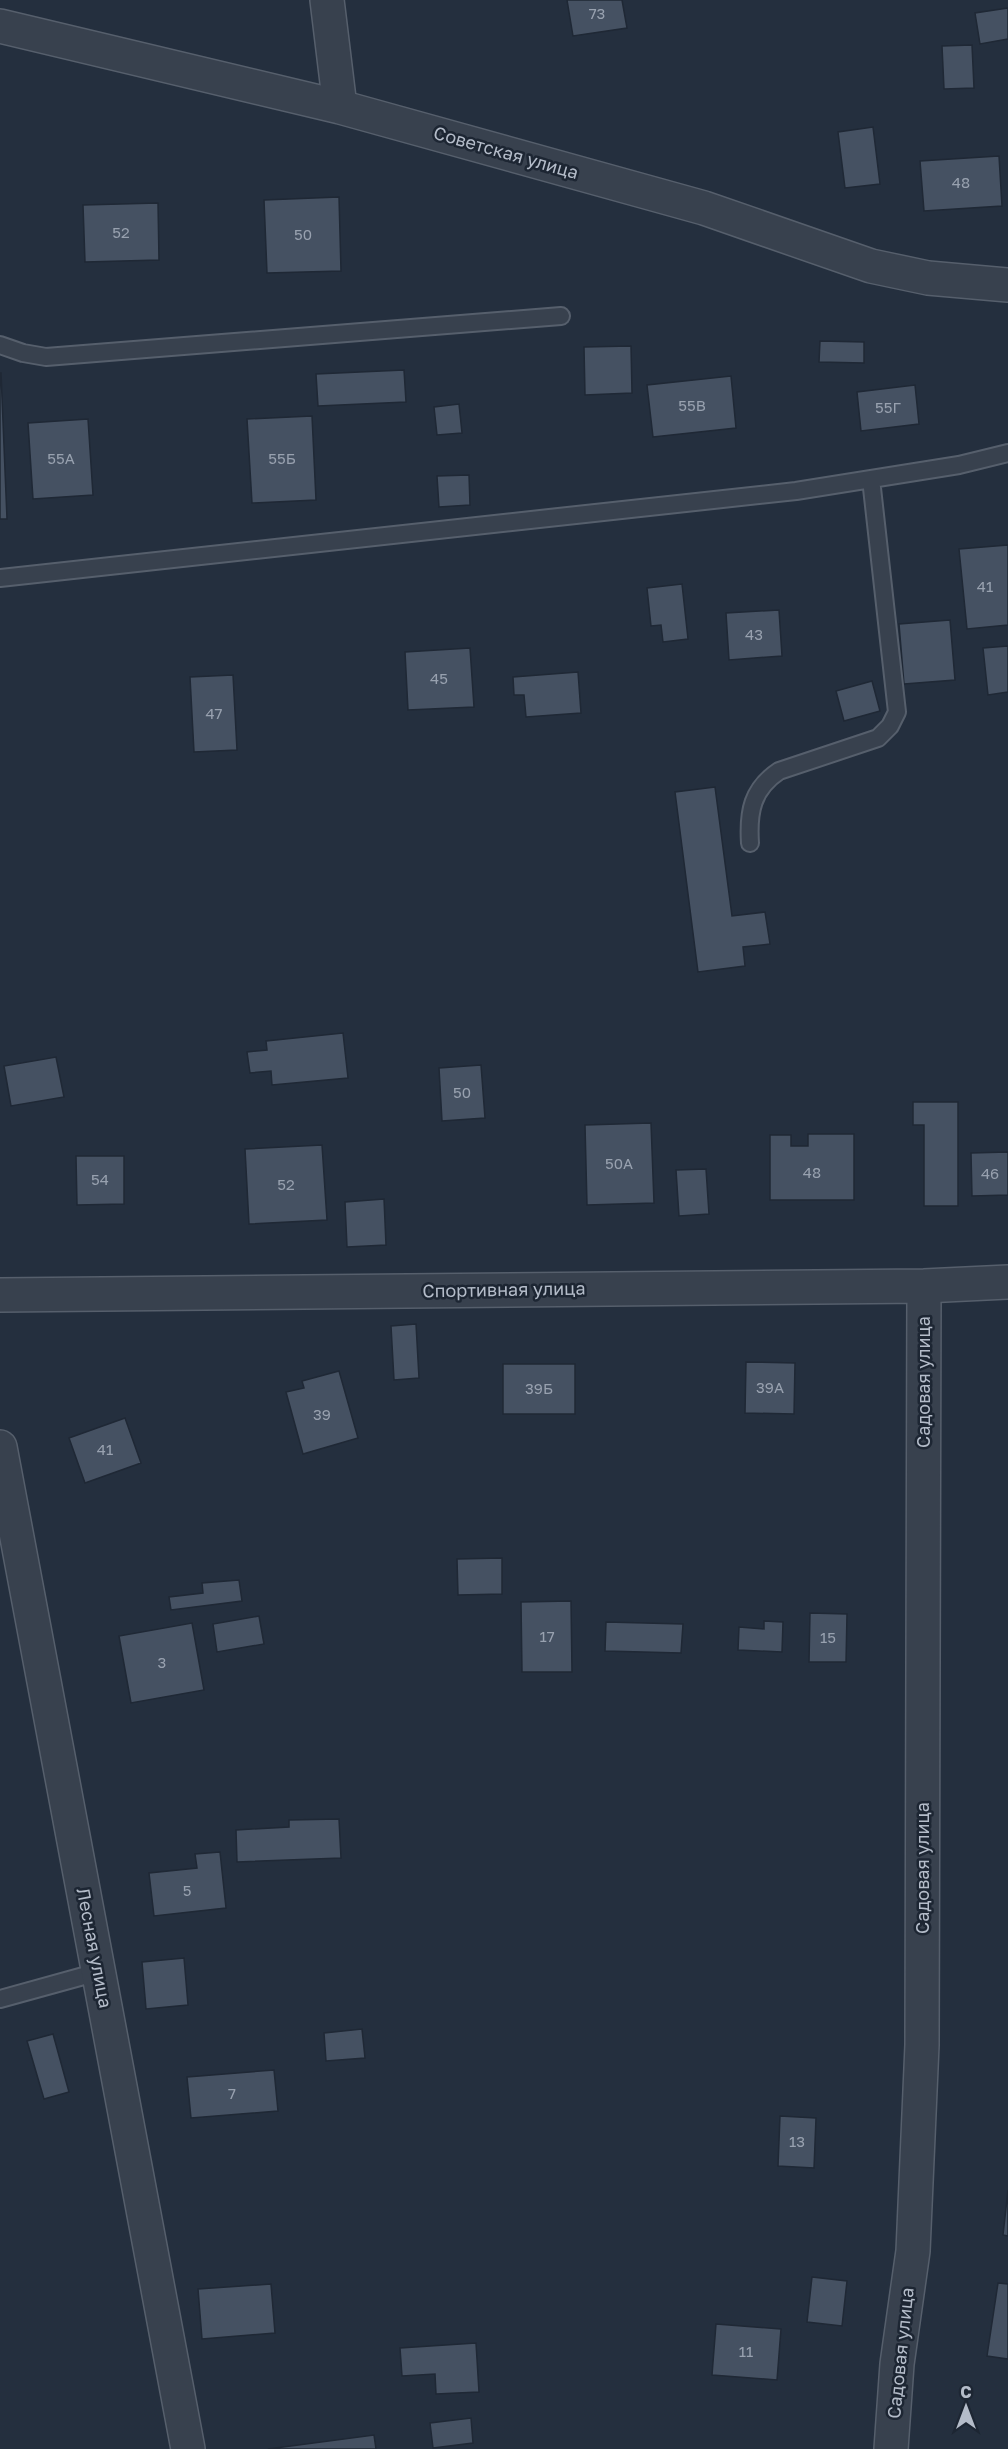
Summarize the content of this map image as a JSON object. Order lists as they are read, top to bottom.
{
  "streets": {
    "street": [
      "Советская улица",
      "Спортивная улица",
      "Садовая улица",
      "Лесная улица"
    ]
  },
  "crossings": [
    ["Спортивная улица", "Садовая улица"]
  ],
  "house_numbers": [
    "73",
    "48",
    "52",
    "50",
    "55В",
    "55Г",
    "55А",
    "55Б",
    "41",
    "43",
    "45",
    "47",
    "50",
    "50А",
    "48",
    "46",
    "54",
    "52",
    "39А",
    "39Б",
    "39",
    "41",
    "17",
    "15",
    "3",
    "5",
    "7",
    "13",
    "11"
  ],
  "north": "top"
}
